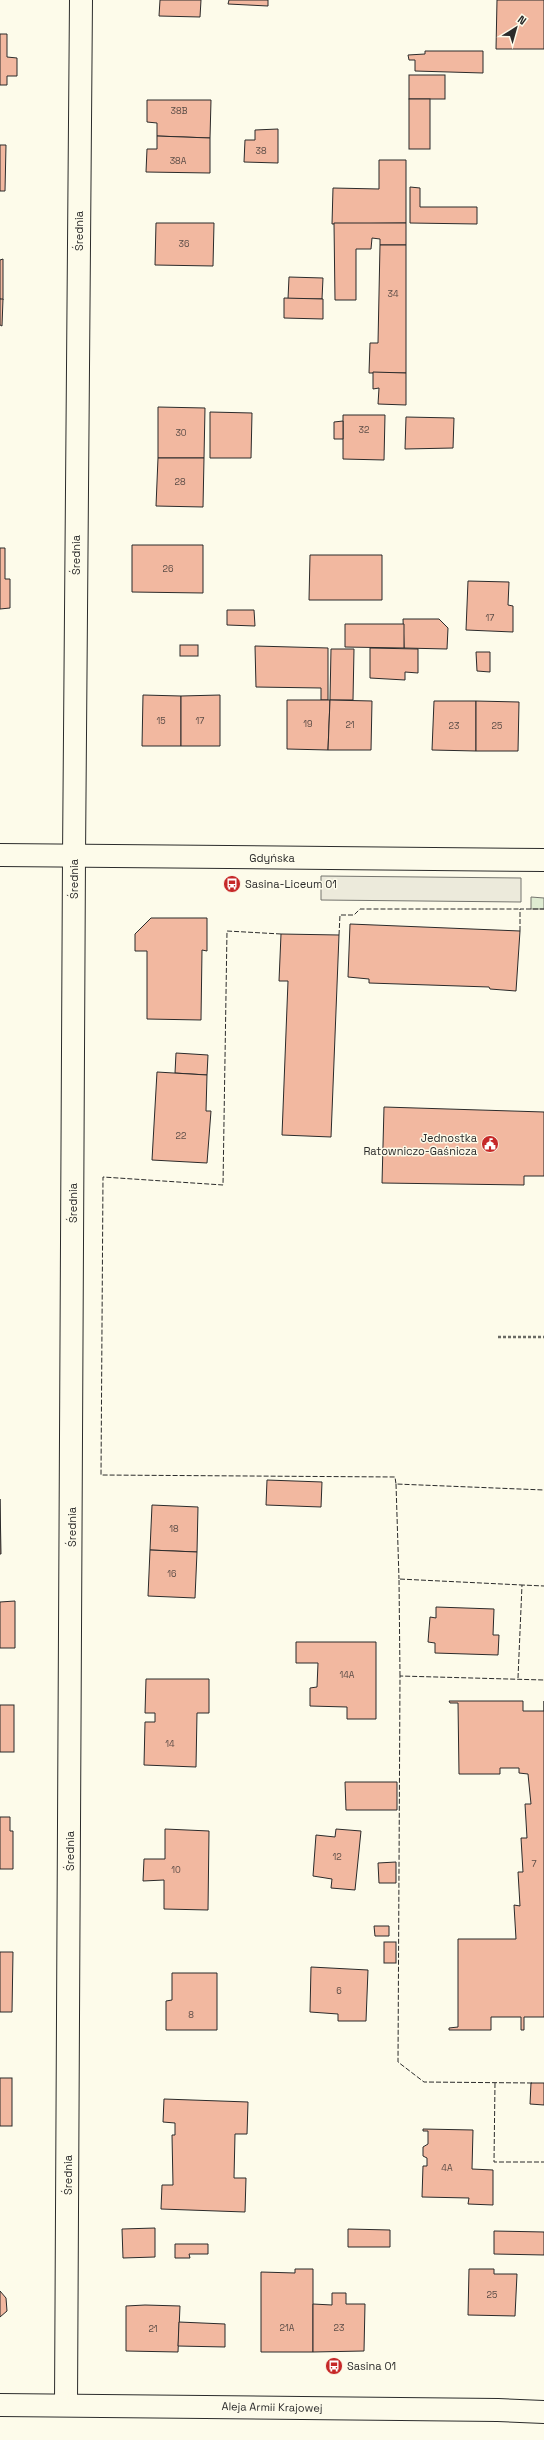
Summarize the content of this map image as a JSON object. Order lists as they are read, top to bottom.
{
  "streets": {
    "street": ["Średnia", "Gdyńska", "Aleja Armii Krajowej"]
  },
  "crossings": [
    ["Średnia", "Gdyńska"],
    ["Średnia", "Aleja Armii Krajowej"]
  ],
  "places": {
    "bus stop": ["Sasina-Liceum 01", "Sasina 01"],
    "public building": ["Jednostka Ratowniczo-Gaśnicza"]
  },
  "house_numbers": [
    "38B",
    "38",
    "38A",
    "36",
    "34",
    "32",
    "30",
    "28",
    "26",
    "17",
    "15",
    "17",
    "19",
    "21",
    "23",
    "25",
    "22",
    "18",
    "16",
    "14A",
    "14",
    "12",
    "7",
    "10",
    "6",
    "8",
    "4A",
    "25",
    "21A",
    "23",
    "21"
  ],
  "north": "top right"
}
